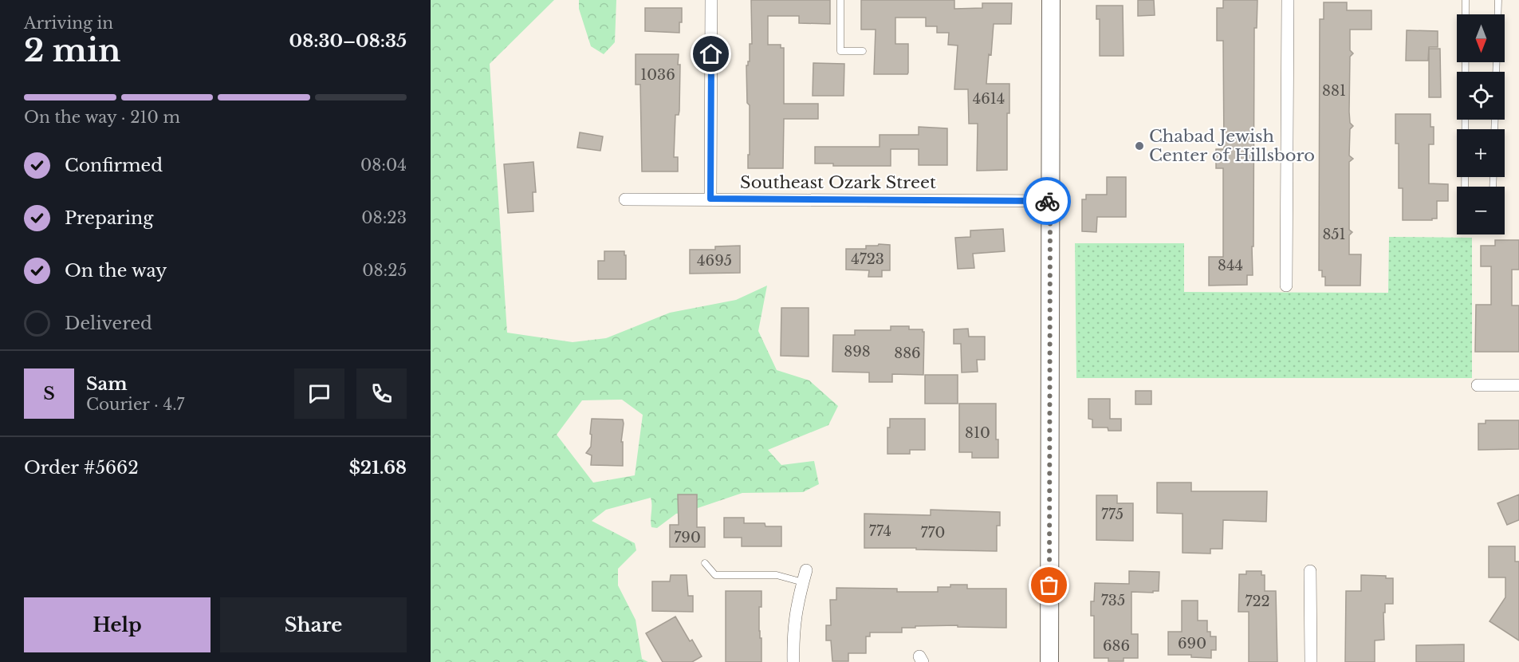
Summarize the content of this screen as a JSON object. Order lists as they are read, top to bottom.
{
  "streets": {
    "street": ["Southeast Ozark Street"]
  },
  "places": ["Chabad Jewish Center of Hillsboro"],
  "house_numbers": [
    "1036",
    "881",
    "4614",
    "851",
    "4723",
    "4695",
    "844",
    "898",
    "886",
    "810",
    "775",
    "774",
    "770",
    "790",
    "735",
    "722",
    "690",
    "686"
  ],
  "north": "bottom",
  "page": {
    "heading": ["2 min", "Arriving in", "08:30–08:35"],
    "panel": [
      "Sam",
      "Courier · 4.7",
      "Order #5662",
      "$21.68"
    ],
    "map_buttons": ["+", "−"],
    "bar": "On the way · 210 m",
    "list": [
      ["Confirmed", "08:04"],
      ["Preparing", "08:23"],
      ["On the way", "08:25"],
      "Delivered"
    ],
    "round": "S",
    "buttons": ["Help", "Share"]
  }
}
